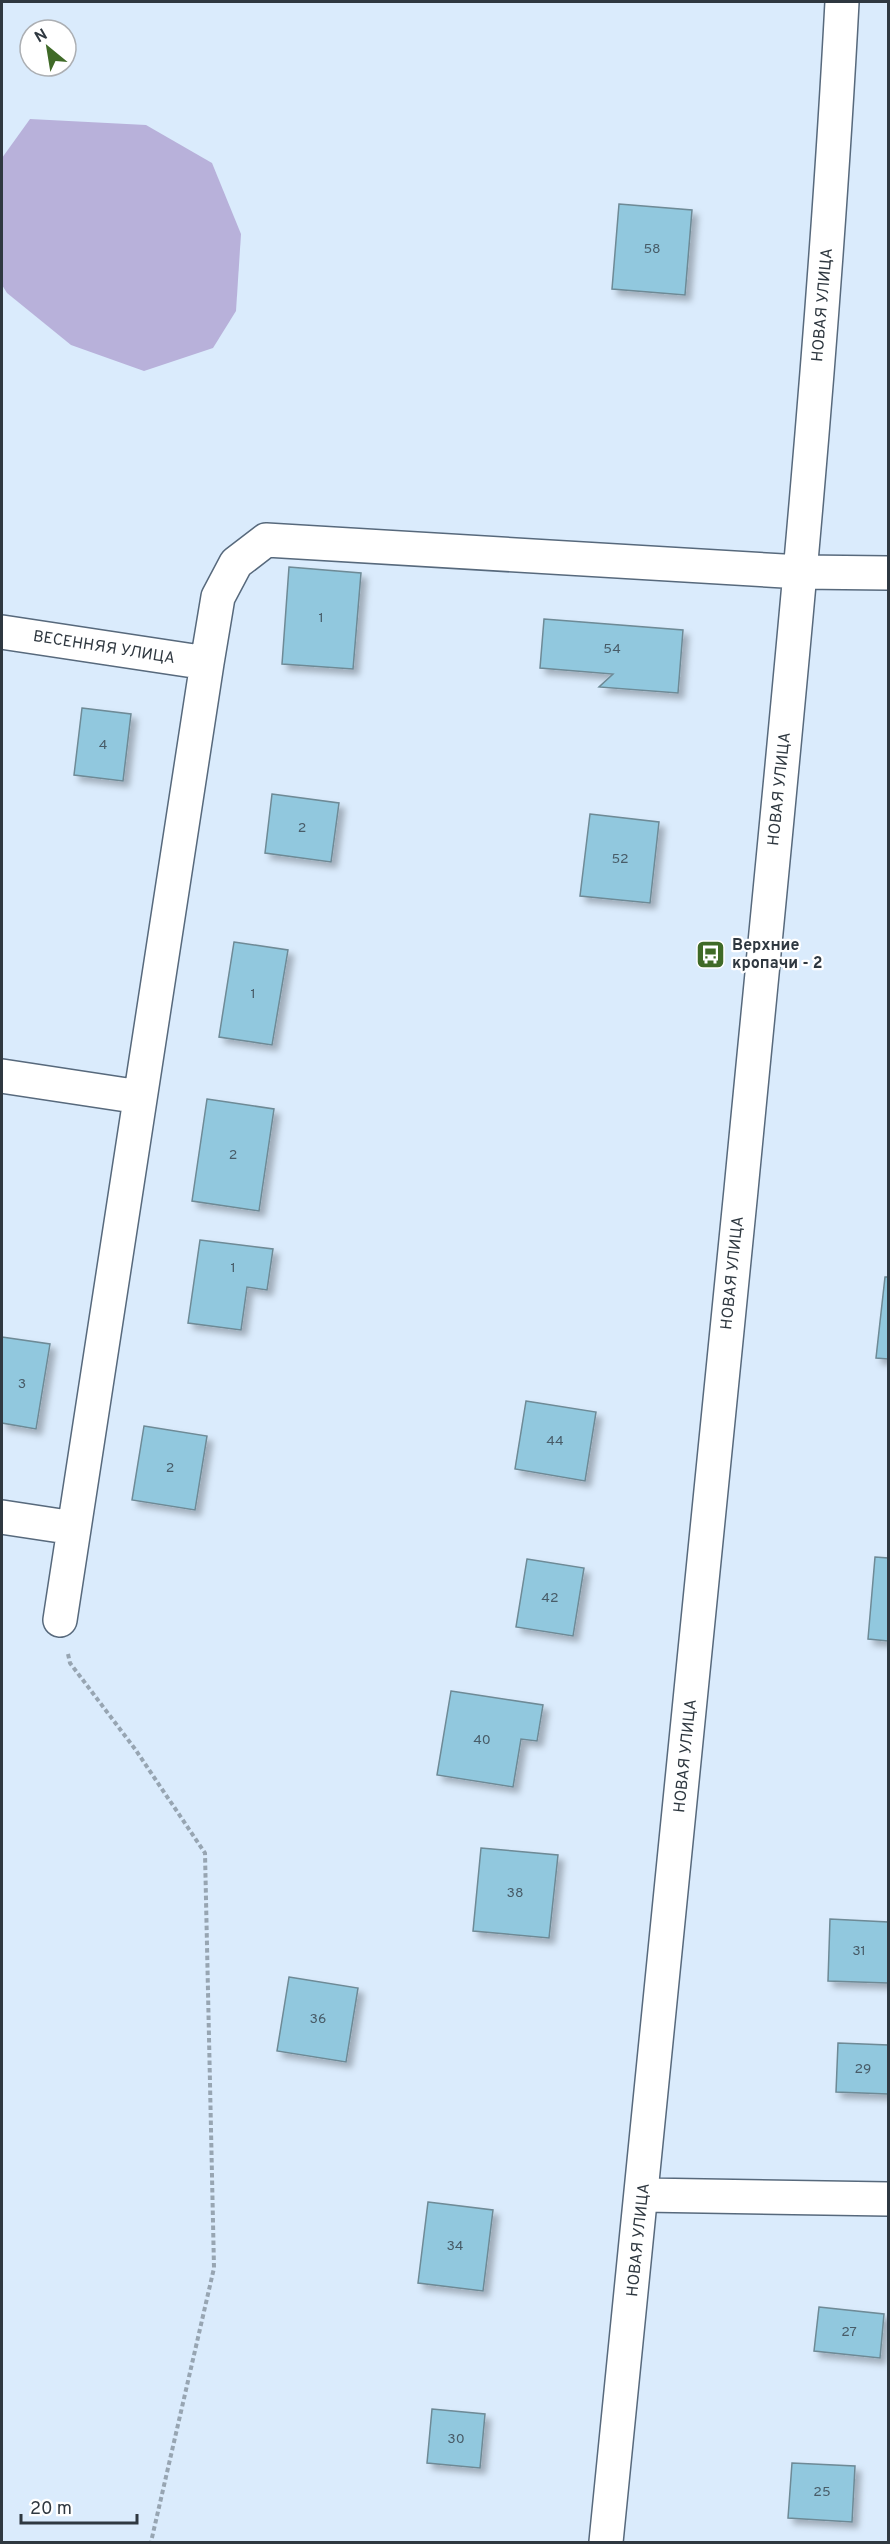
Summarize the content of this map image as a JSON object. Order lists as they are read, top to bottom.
{
  "streets": {
    "street": ["НОВАЯ УЛИЦА", "ВЕСЕННЯЯ УЛИЦА"]
  },
  "places": {
    "bus stop": ["Верхние кропачи - 2"]
  },
  "house_numbers": [
    "58",
    "1",
    "54",
    "4",
    "2",
    "52",
    "1",
    "2",
    "1",
    "3",
    "44",
    "2",
    "42",
    "40",
    "38",
    "31",
    "36",
    "29",
    "34",
    "27",
    "30",
    "25"
  ],
  "scale_bar": "20 m",
  "north": "top left"
}
